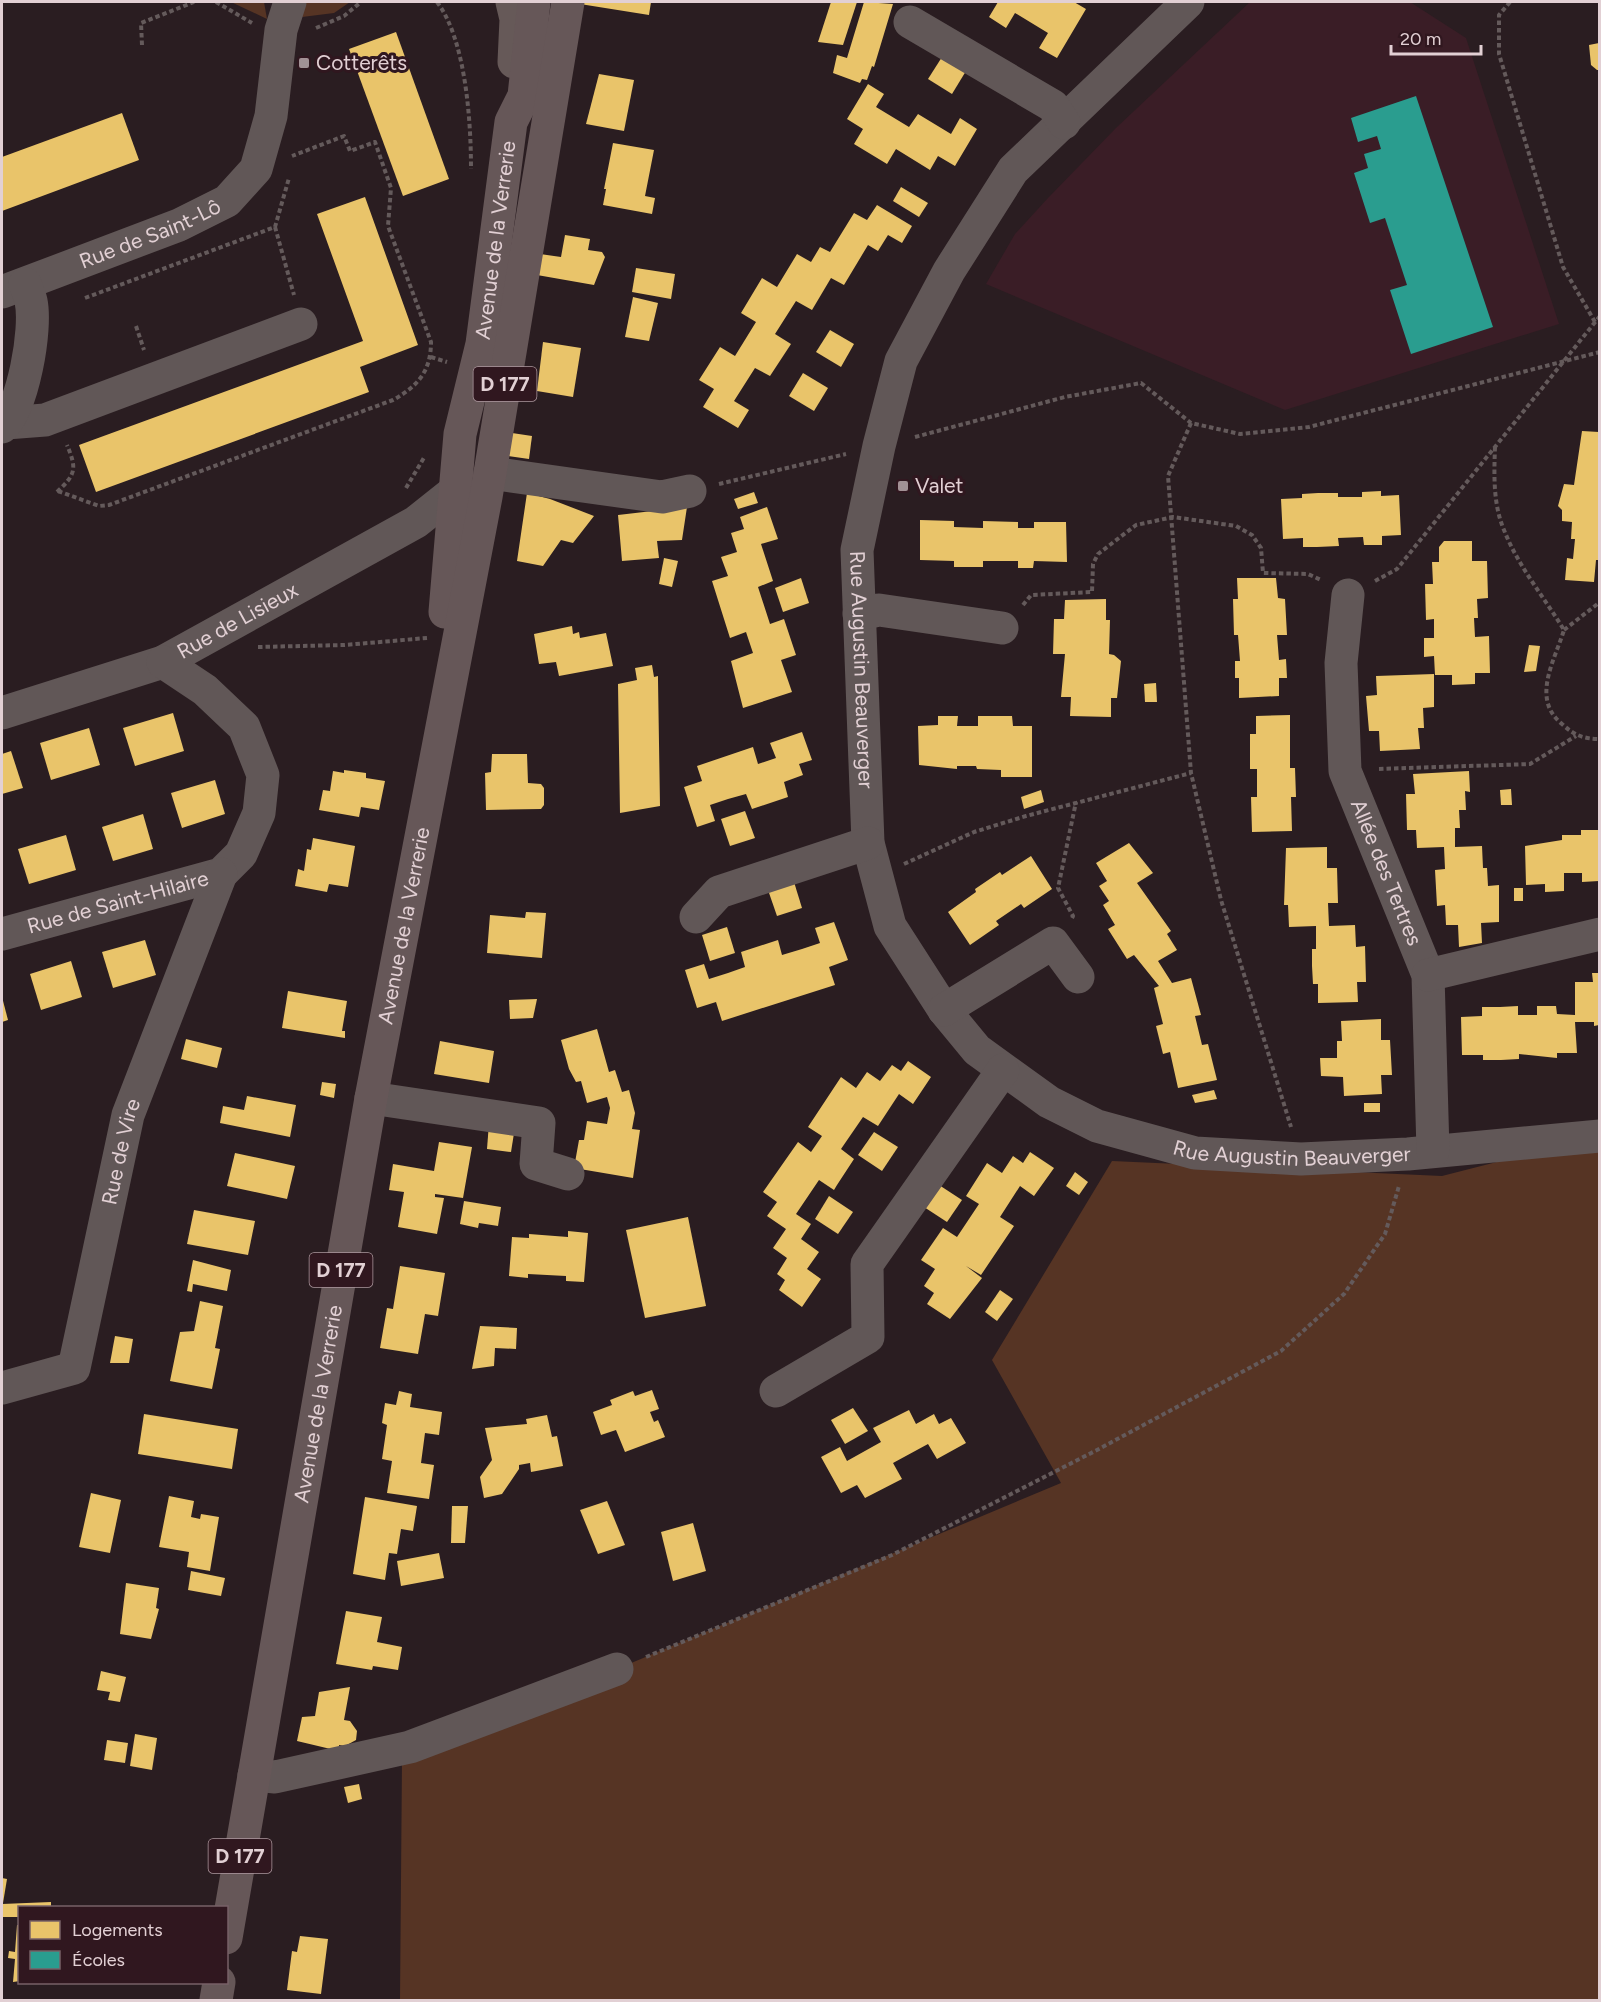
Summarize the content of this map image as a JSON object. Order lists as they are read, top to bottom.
{
  "streets": {
    "main road": ["Avenue de la Verrerie", "D 177"],
    "street": [
      "Rue de Saint-Lô",
      "Rue de Lisieux",
      "Rue Augustin Beauverger",
      "Allée des Tertres",
      "Rue de Saint-Hilaire",
      "Rue de Vire"
    ]
  },
  "crossings": [
    ["Avenue de la Verrerie", "Rue de Lisieux"],
    ["Rue de Lisieux", "Rue de Saint-Hilaire"],
    ["Rue Augustin Beauverger", "Allée des Tertres"],
    ["Rue de Saint-Hilaire", "Rue de Vire"]
  ],
  "places": {
    "transit": ["Cotterêts", "Valet"]
  },
  "legend": ["Logements", "Écoles"],
  "scale_bar": "20 m"
}
